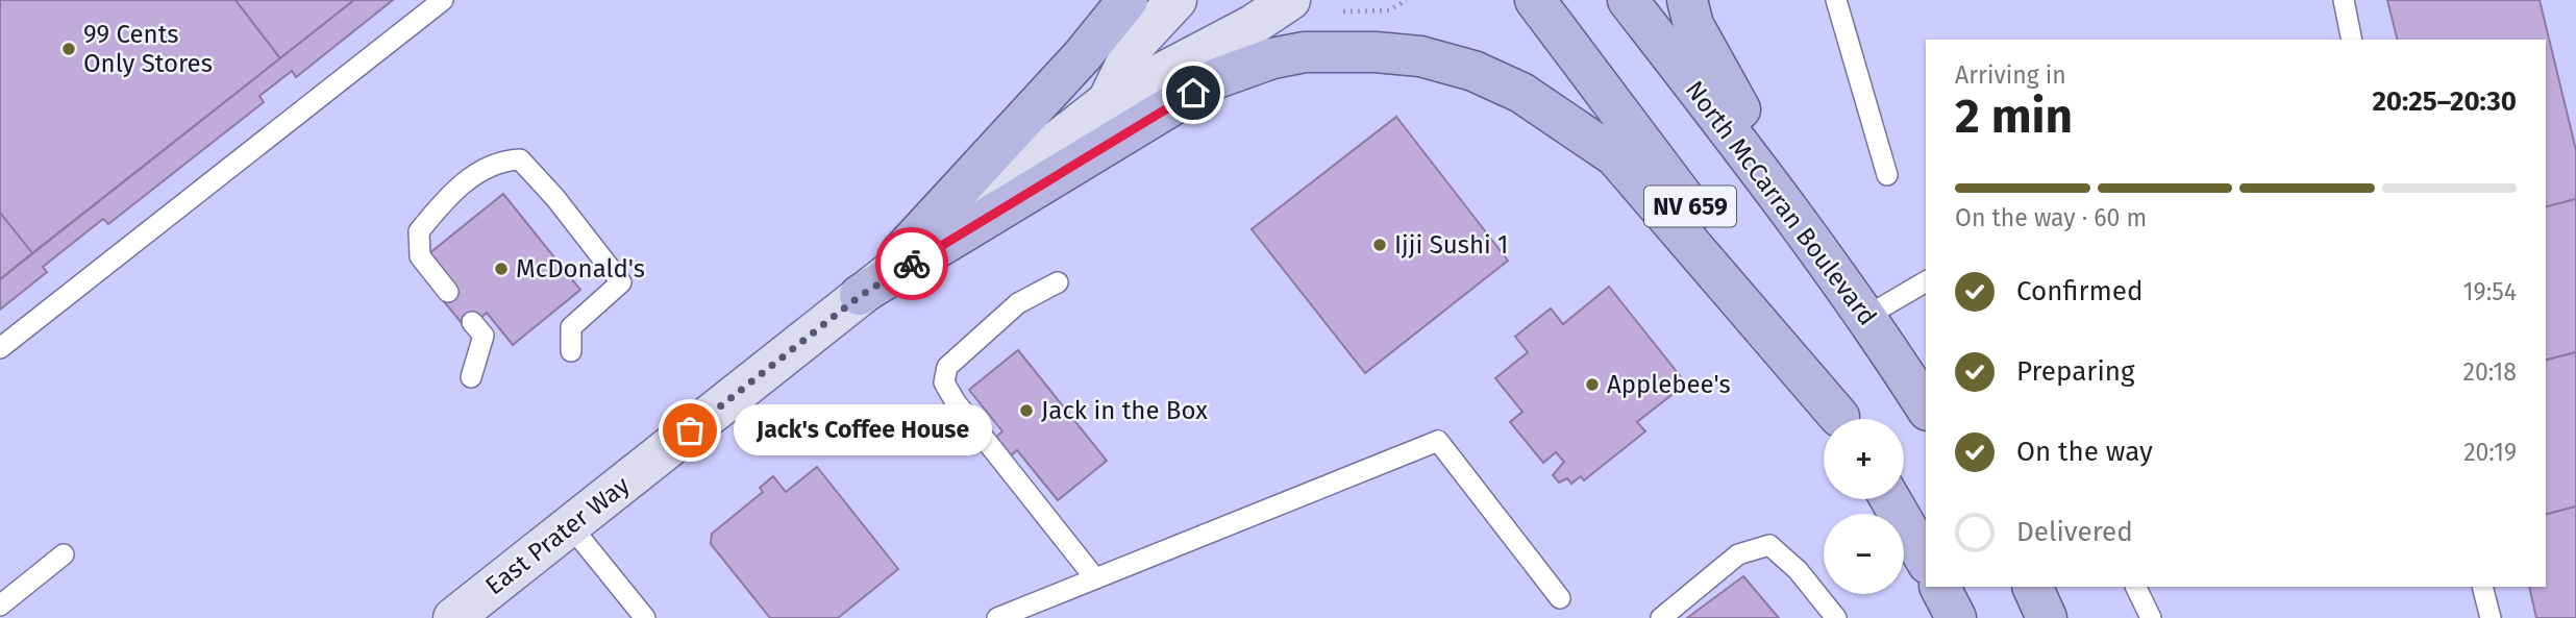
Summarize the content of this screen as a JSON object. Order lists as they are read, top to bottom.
{
  "streets": {
    "main road": ["North McCarran Boulevard", "NV 659", "East Prater Way"]
  },
  "places": [
    "99 Cents Only Stores",
    "Ijji Sushi 1",
    "McDonald's",
    "Applebee's",
    "Jack in the Box",
    "Jack's Coffee House"
  ],
  "page": {
    "heading": ["2 min", "Arriving in", "20:25–20:30"],
    "bar": "On the way · 60 m",
    "list": [
      ["Confirmed", "19:54"],
      ["Preparing", "20:18"],
      ["On the way", "20:19"],
      "Delivered"
    ],
    "bubble": "Jack's Coffee House",
    "map_buttons": ["+", "−"]
  }
}
